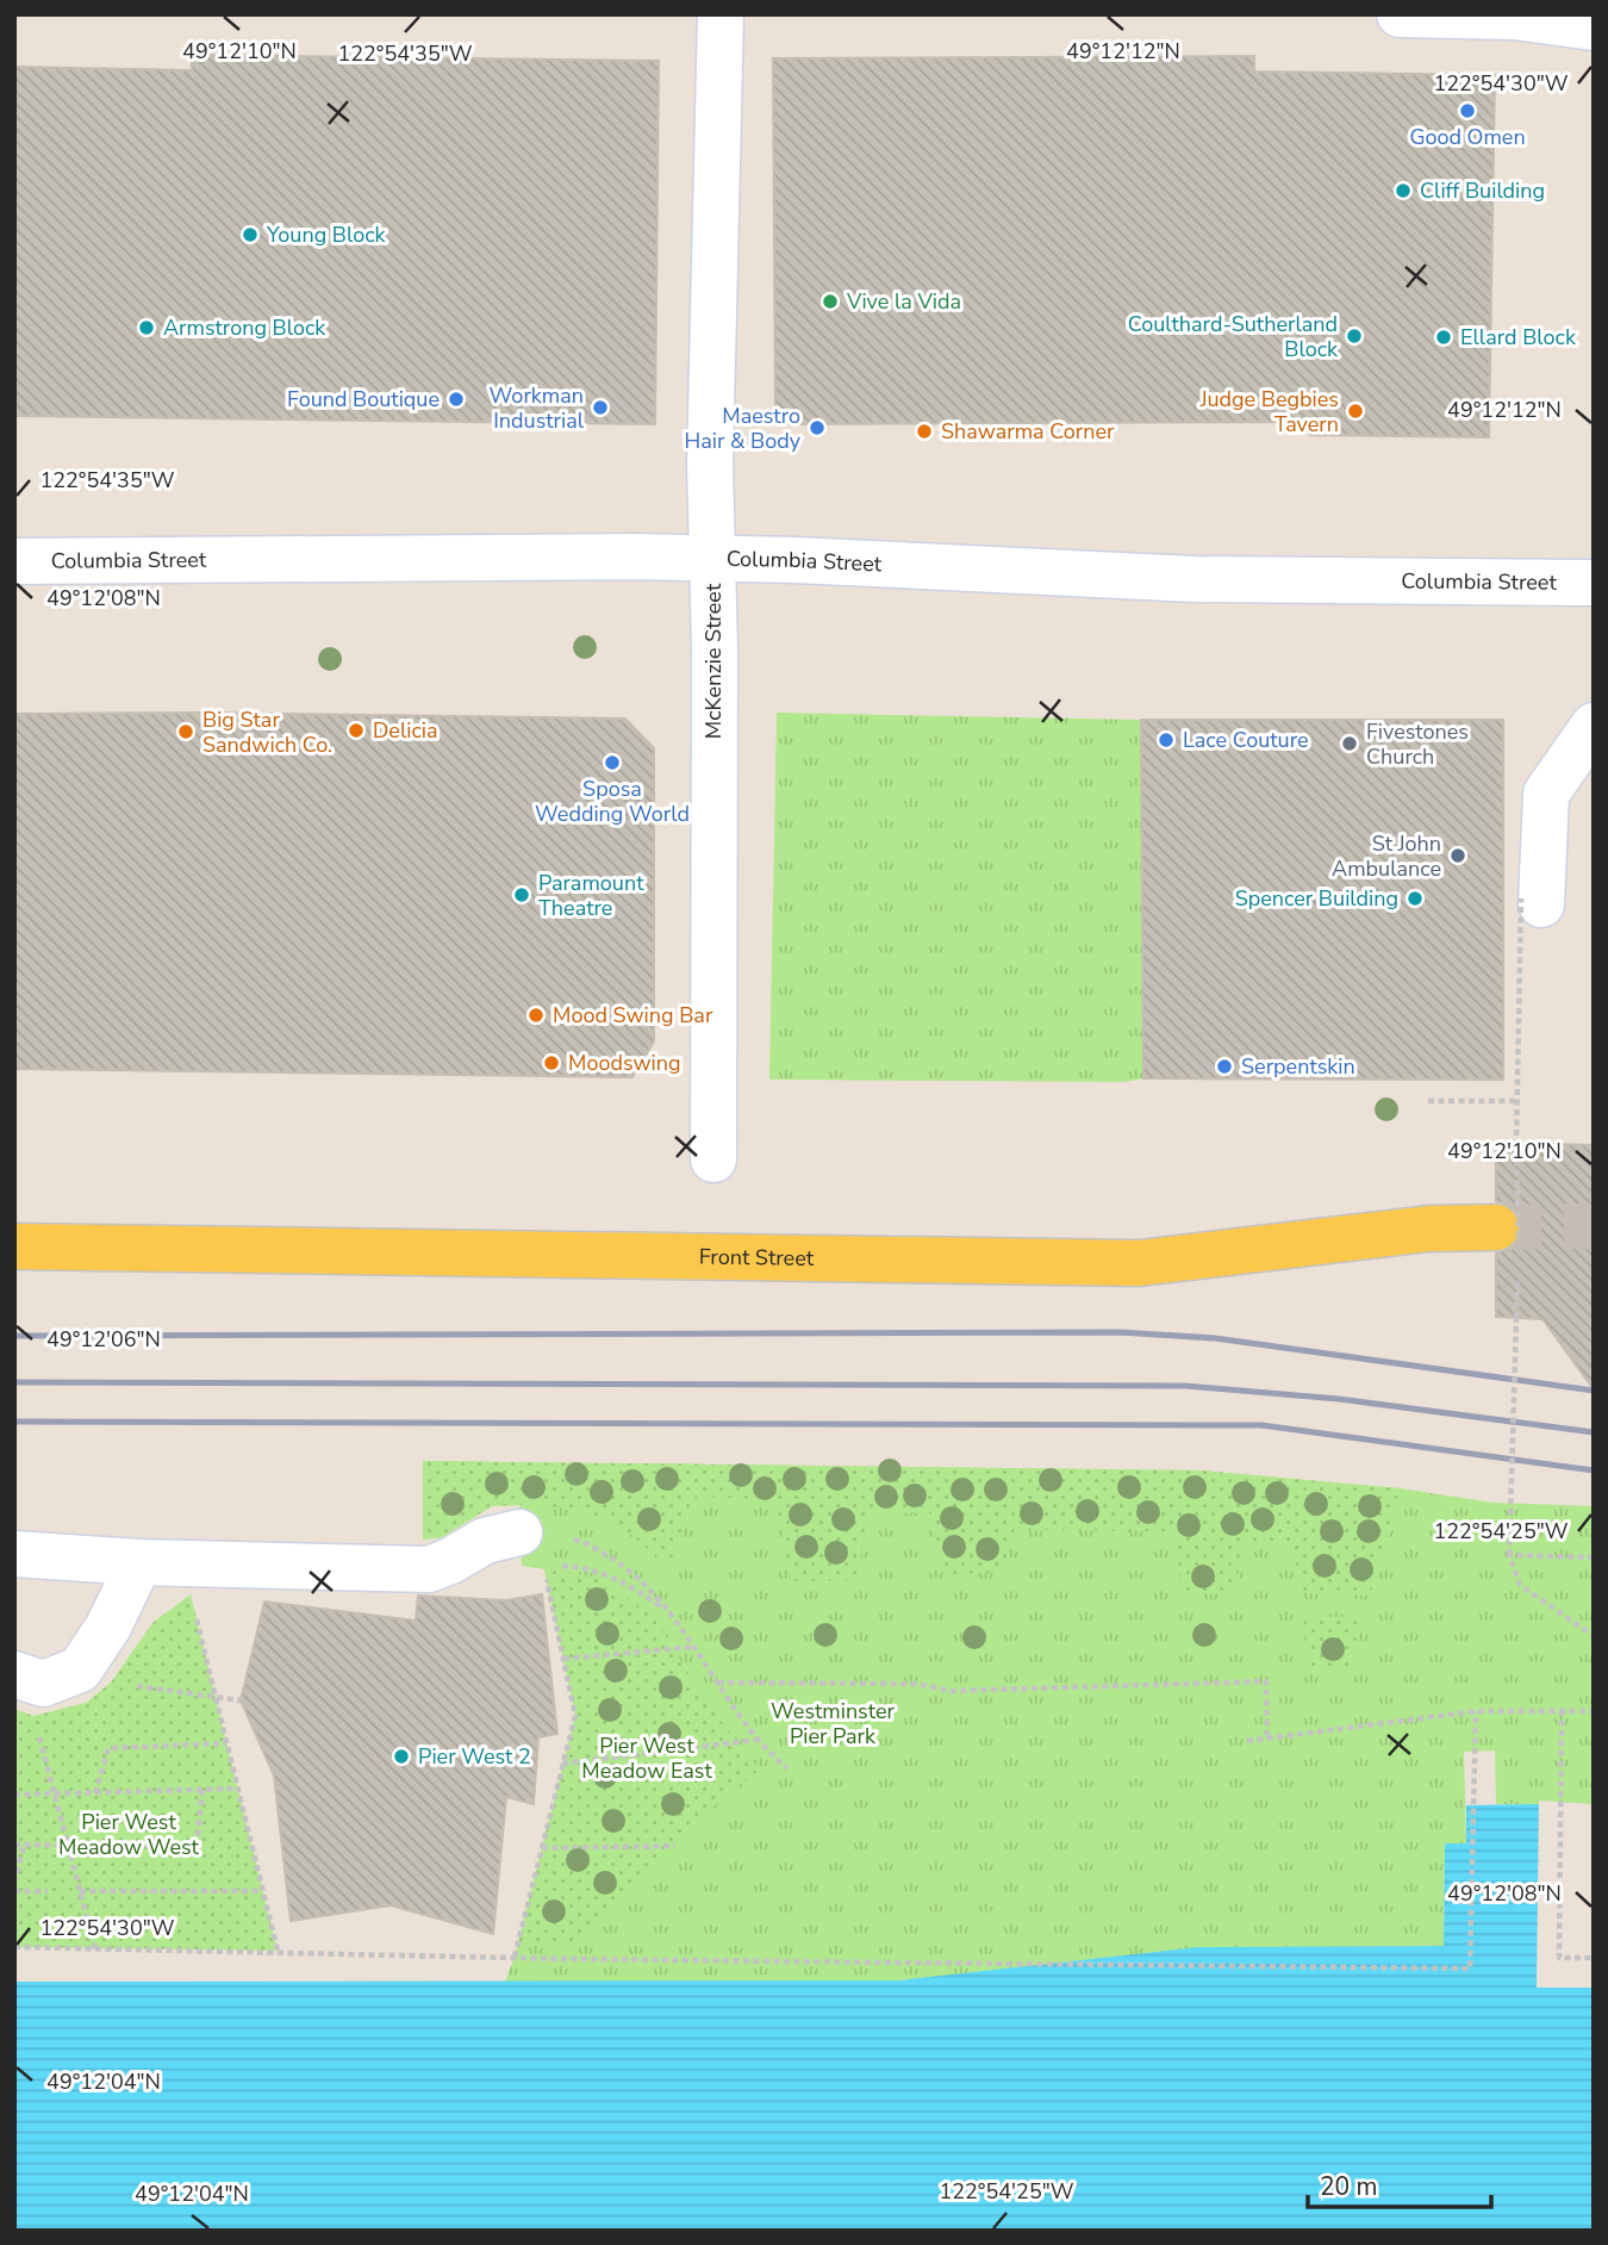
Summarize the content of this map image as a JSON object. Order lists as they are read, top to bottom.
{
  "streets": {
    "main road": ["Front Street"],
    "street": ["Columbia Street", "McKenzie Street"]
  },
  "crossings": [
    ["Columbia Street", "McKenzie Street"]
  ],
  "parks": ["Westminster Pier Park", "Pier West Meadow East", "Pier West Meadow West"],
  "places": [
    "Good Omen",
    "Cliff Building",
    "Young Block",
    "Vive la Vida",
    "Armstrong Block",
    "Coulthard-Sutherland Block",
    "Ellard Block",
    "Found Boutique",
    "Workman Industrial",
    "Judge Begbies Tavern",
    "Maestro Hair & Body",
    "Shawarma Corner",
    "Delicia",
    "Big Star Sandwich Co.",
    "Lace Couture",
    "Fivestones Church",
    "Sposa Wedding World",
    "St John Ambulance",
    "Paramount Theatre",
    "Spencer Building",
    "Mood Swing Bar",
    "Moodswing",
    "Serpentskin",
    "Pier West 2"
  ],
  "scale_bar": "20 m",
  "coordinates": [
    "49°12'10\"N",
    "49°12'12\"N",
    "122°54'35\"W",
    "122°54'30\"W",
    "49°12'08\"N",
    "49°12'06\"N",
    "122°54'25\"W",
    "49°12'04\"N"
  ]
}
